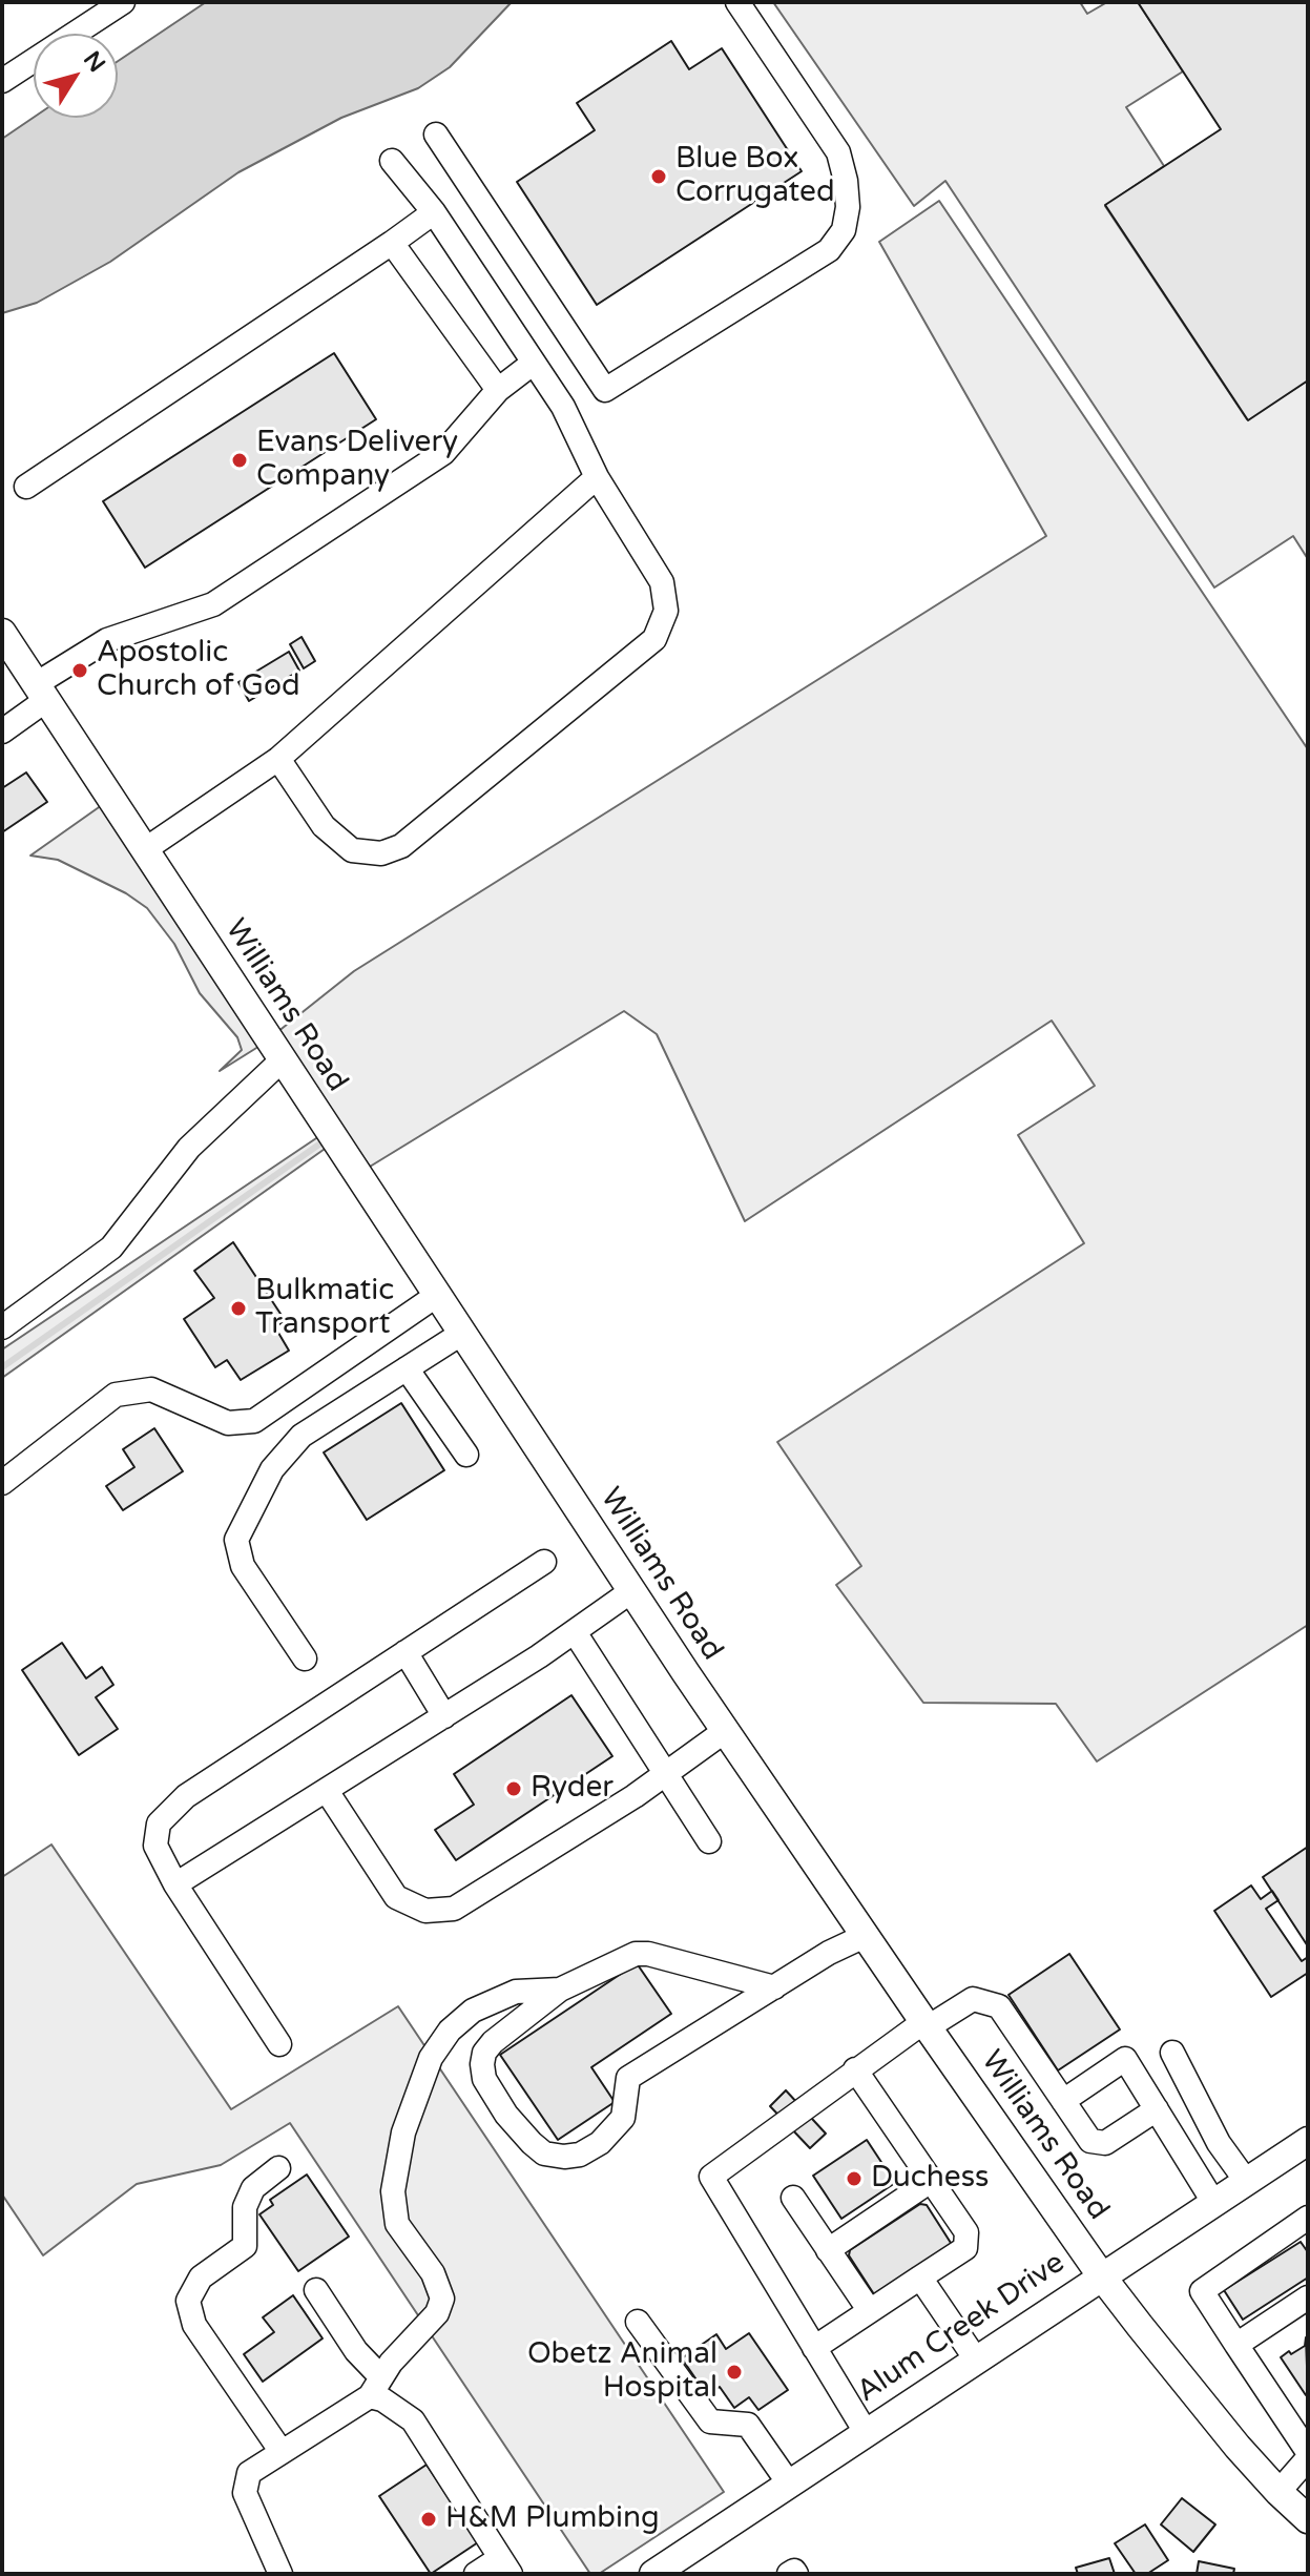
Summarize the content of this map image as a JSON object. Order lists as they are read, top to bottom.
{
  "streets": {
    "main road": ["Williams Road", "Alum Creek Drive"]
  },
  "crossings": [
    ["Williams Road", "Alum Creek Drive"]
  ],
  "places": [
    "Blue Box Corrugated",
    "Evans Delivery Company",
    "Apostolic Church of God",
    "Bulkmatic Transport",
    "Ryder",
    "Duchess",
    "Obetz Animal Hospital",
    "H&M Plumbing"
  ],
  "north": "top right"
}
